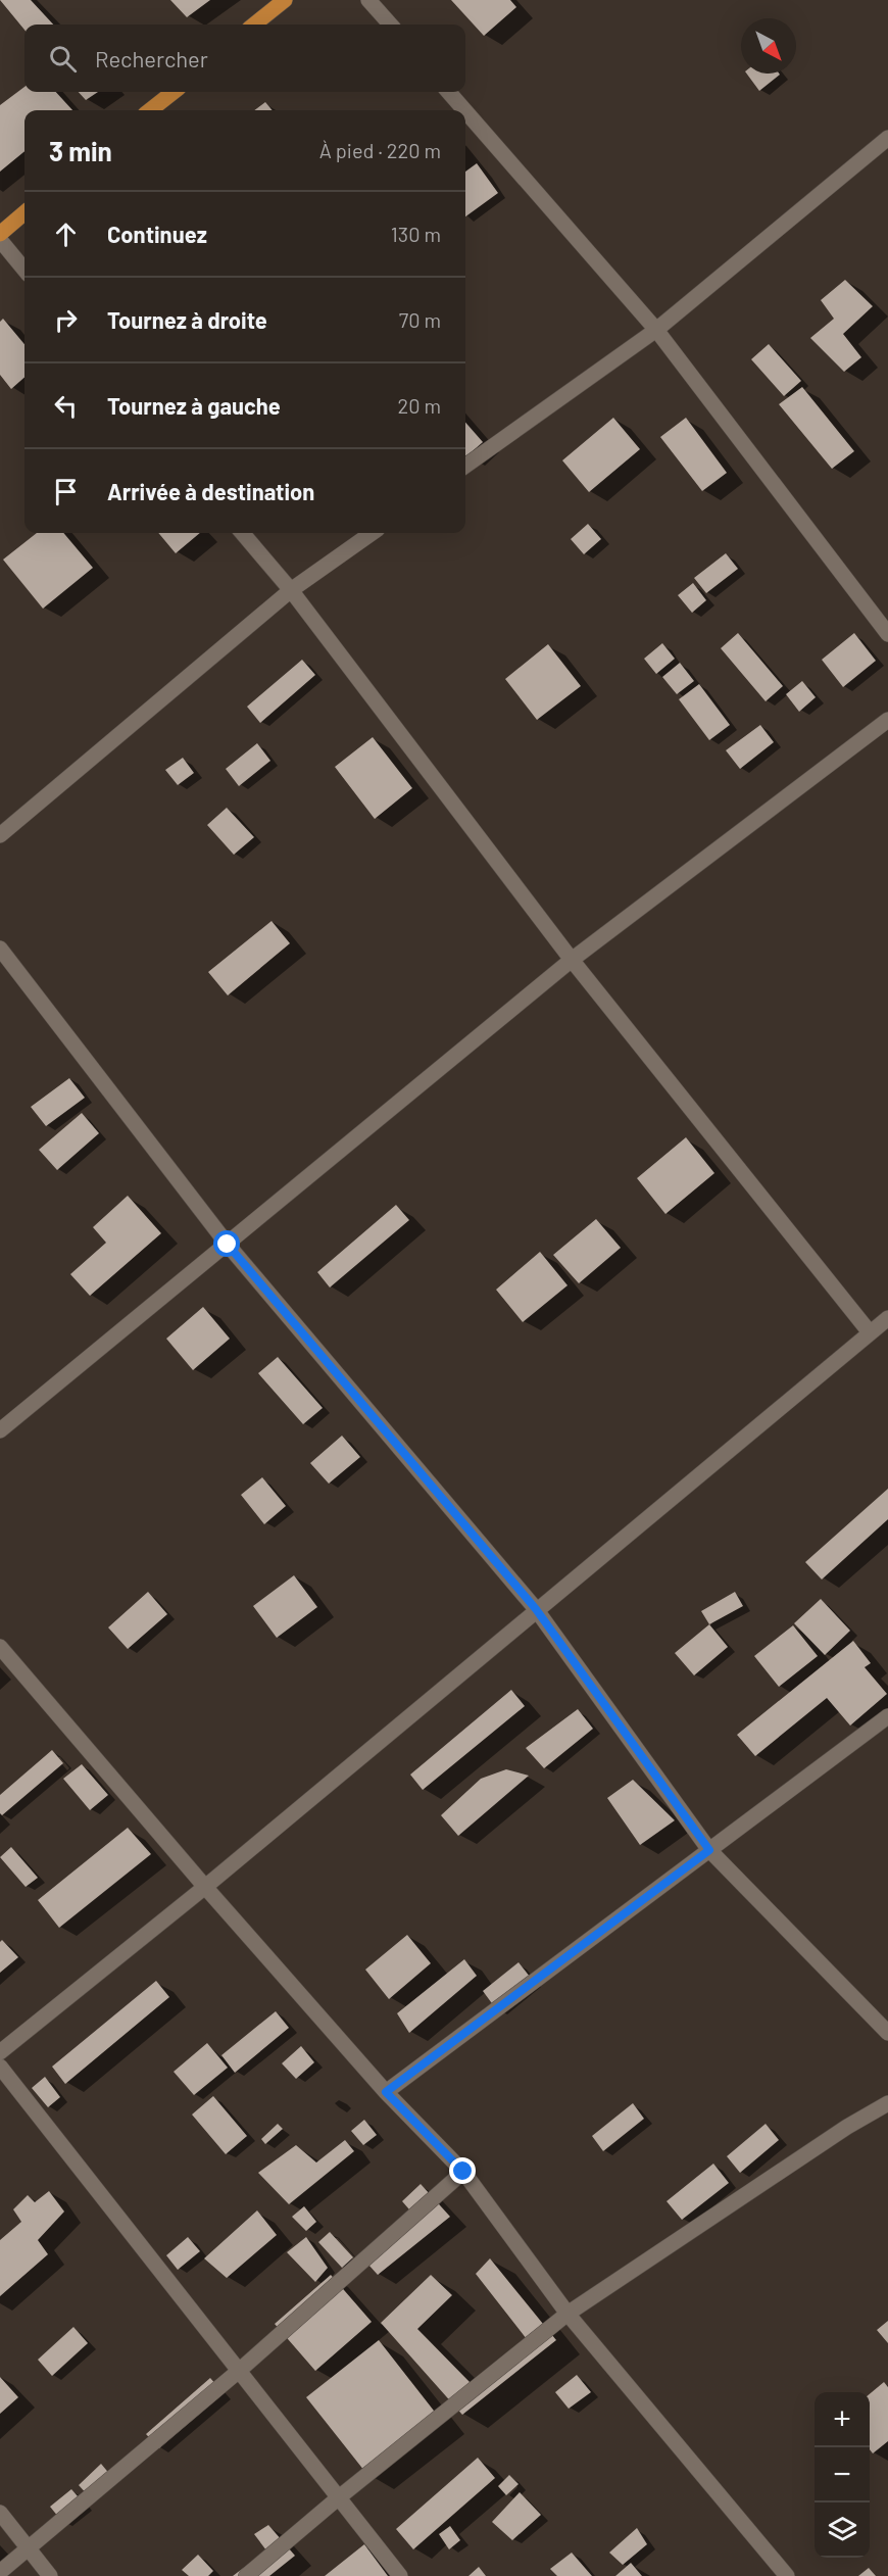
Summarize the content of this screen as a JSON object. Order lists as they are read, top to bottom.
{
  "north": "bottom right",
  "page": {
    "search": "Rechercher",
    "heading": ["3 min", "À pied · 220 m"],
    "list": [
      ["Continuez", "130 m"],
      ["Tournez à droite", "70 m"],
      ["Tournez à gauche", "20 m"],
      "Arrivée à destination"
    ],
    "map_buttons": ["+", "−"]
  }
}
